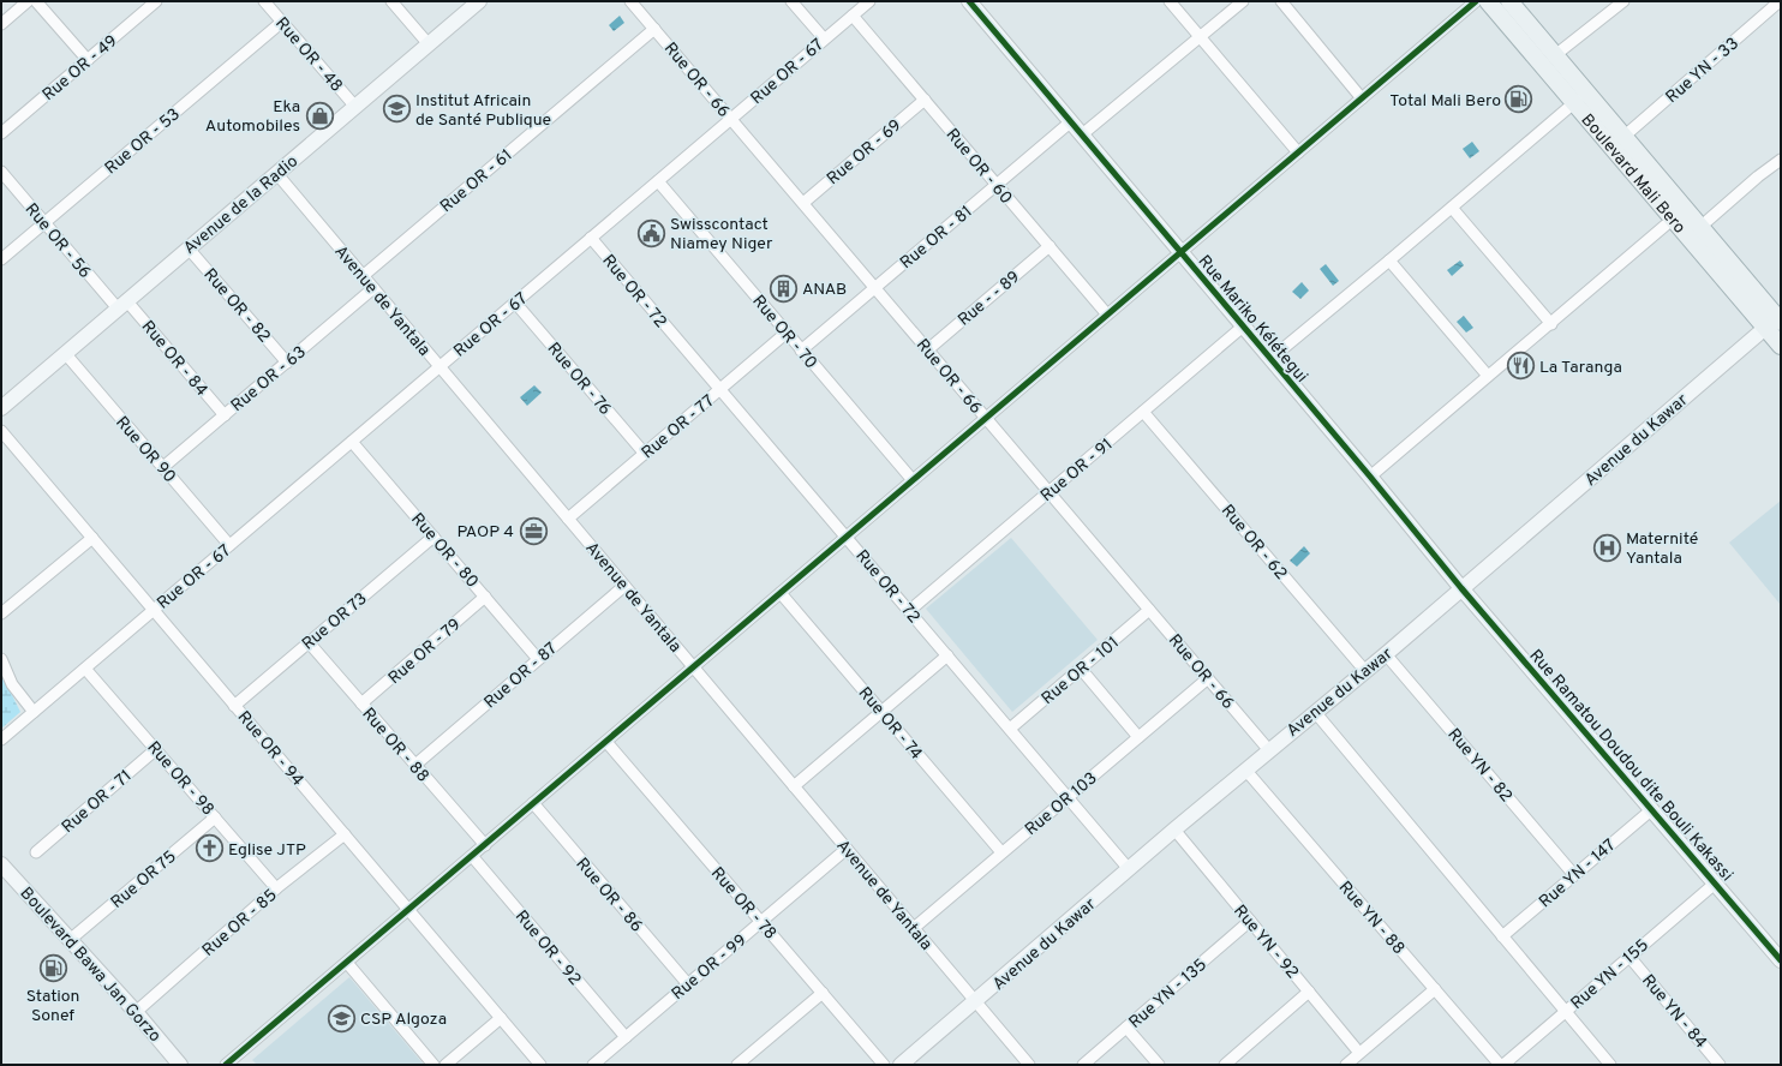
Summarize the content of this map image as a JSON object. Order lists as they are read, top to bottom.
{
  "streets": {
    "main road": ["Boulevard Mali Bero"],
    "street": [
      "Rue OR - 48",
      "Rue OR - 49",
      "Rue YN - 33",
      "Rue OR - 67",
      "Rue OR - 66",
      "Rue OR - 53",
      "Rue OR - 69",
      "Rue OR - 60",
      "Rue OR - 61",
      "Avenue de la Radio",
      "Rue OR - 81",
      "Rue OR - 56",
      "Rue OR - 72",
      "Rue - - 89",
      "Avenue de Yantala",
      "Rue OR - 82",
      "Rue Mariko Kélétegui",
      "Rue OR - 70",
      "Rue OR - 84",
      "Rue OR - 63",
      "Rue OR - 76",
      "Rue OR - 77",
      "Avenue du Kawar",
      "Rue OR 90",
      "Rue OR - 91",
      "Rue OR - 62",
      "Rue OR - 80",
      "Rue OR 73",
      "Rue OR - 79",
      "Rue OR - 101",
      "Rue OR - 87",
      "Rue OR - 74",
      "Rue OR - 88",
      "Rue OR - 94",
      "Rue YN - 82",
      "Rue Ramatou Doudou dite Bouli Kakassi",
      "Rue OR - 98",
      "Rue OR - 71",
      "Rue OR 103",
      "Rue YN - 147",
      "Rue OR 75",
      "Rue OR - 86",
      "Rue OR - 78",
      "Rue YN - 88",
      "Rue OR - 85",
      "Rue YN - 92",
      "Rue OR - 92",
      "Boulevard Bawa Jan Gorzo",
      "Rue OR - 99",
      "Rue YN - 155",
      "Rue YN - 135",
      "Rue YN - 84"
    ]
  },
  "crossings": [
    ["Rue OR - 48", "Rue OR - 53"],
    ["Rue OR - 48", "Avenue de la Radio"],
    ["Rue YN - 33", "Boulevard Mali Bero"],
    ["Rue OR - 67", "Rue OR - 66"],
    ["Rue OR - 67", "Rue OR - 60"],
    ["Rue OR - 67", "Rue OR - 72"],
    ["Rue OR - 67", "Avenue de Yantala"],
    ["Rue OR - 67", "Rue OR - 70"],
    ["Rue OR - 67", "Rue OR - 76"],
    ["Rue OR - 67", "Rue OR 90"],
    ["Rue OR - 67", "Rue OR - 80"],
    ["Rue OR - 67", "Rue OR - 94"],
    ["Rue OR - 67", "Rue OR - 98"],
    ["Rue OR - 66", "Rue OR - 69"],
    ["Rue OR - 66", "Rue OR - 61"],
    ["Rue OR - 66", "Rue OR - 81"],
    ["Rue OR - 66", "Rue - - 89"],
    ["Rue OR - 66", "Avenue du Kawar"],
    ["Rue OR - 66", "Rue OR - 91"],
    ["Rue OR - 66", "Rue OR - 101"],
    ["Rue OR - 66", "Rue OR 103"],
    ["Rue OR - 53", "Rue OR - 56"],
    ["Rue OR - 69", "Rue OR - 60"],
    ["Rue OR - 60", "Rue OR - 81"],
    ["Rue OR - 60", "Rue - - 89"],
    ["Boulevard Mali Bero", "Avenue du Kawar"],
    ["Rue OR - 61", "Avenue de Yantala"],
    ["Avenue de la Radio", "Rue OR - 56"],
    ["Avenue de la Radio", "Avenue de Yantala"],
    ["Avenue de la Radio", "Rue OR - 82"],
    ["Avenue de la Radio", "Rue OR - 84"],
    ["Avenue de la Radio", "Rue OR 90"],
    ["Rue OR - 81", "Rue Mariko Kélétegui"],
    ["Rue OR - 81", "Rue OR - 70"],
    ["Rue OR - 56", "Rue OR - 84"],
    ["Rue OR - 72", "Rue OR - 77"],
    ["Rue OR - 72", "Avenue du Kawar"],
    ["Rue OR - 72", "Rue OR - 91"],
    ["Rue OR - 72", "Rue OR - 101"],
    ["Rue OR - 72", "Rue OR 103"],
    ["Avenue de Yantala", "Rue OR - 63"],
    ["Avenue de Yantala", "Rue OR - 77"],
    ["Avenue de Yantala", "Avenue du Kawar"],
    ["Avenue de Yantala", "Rue OR - 87"],
    ["Avenue de Yantala", "Rue OR 103"],
    ["Avenue de Yantala", "Rue OR - 99"],
    ["Rue OR - 82", "Rue OR - 63"],
    ["Rue Mariko Kélétegui", "Avenue du Kawar"],
    ["Rue Mariko Kélétegui", "Rue OR - 91"],
    ["Rue Mariko Kélétegui", "Rue Ramatou Doudou dite Bouli Kakassi"],
    ["Rue OR - 70", "Rue OR - 77"],
    ["Rue OR - 84", "Rue OR - 63"],
    ["Rue OR - 63", "Rue OR 90"],
    ["Rue OR - 76", "Rue OR - 77"],
    ["Avenue du Kawar", "Rue OR - 62"],
    ["Avenue du Kawar", "Rue YN - 82"],
    ["Avenue du Kawar", "Rue Ramatou Doudou dite Bouli Kakassi"],
    ["Avenue du Kawar", "Rue YN - 88"],
    ["Avenue du Kawar", "Rue YN - 92"],
    ["Rue OR - 91", "Rue OR - 62"],
    ["Rue OR - 80", "Rue OR 73"],
    ["Rue OR - 80", "Rue OR - 79"],
    ["Rue OR - 80", "Rue OR - 87"],
    ["Rue OR 73", "Rue OR - 88"],
    ["Rue OR 73", "Rue OR - 94"],
    ["Rue OR - 79", "Rue OR - 88"],
    ["Rue OR - 87", "Rue OR - 88"],
    ["Rue OR - 74", "Rue OR 103"],
    ["Rue OR - 94", "Rue OR - 85"],
    ["Rue YN - 82", "Rue YN - 147"],
    ["Rue Ramatou Doudou dite Bouli Kakassi", "Rue YN - 147"],
    ["Rue Ramatou Doudou dite Bouli Kakassi", "Rue YN - 155"],
    ["Rue OR - 98", "Rue OR - 71"],
    ["Rue OR - 98", "Rue OR 75"],
    ["Rue OR - 98", "Rue OR - 85"],
    ["Rue OR 75", "Boulevard Bawa Jan Gorzo"],
    ["Rue OR - 86", "Rue OR - 99"],
    ["Rue OR - 78", "Rue OR - 99"],
    ["Rue OR - 85", "Boulevard Bawa Jan Gorzo"],
    ["Rue YN - 92", "Rue YN - 135"],
    ["Rue OR - 92", "Rue OR - 99"],
    ["Rue YN - 155", "Rue YN - 84"]
  ],
  "places": {
    "fuel station": ["Total Mali Bero", "Station Sonef"],
    "school or university": ["Institut Africain de Santé Publique", "CSP Algoza"],
    "shop": ["Eka Automobiles"],
    "public building": ["Swisscontact Niamey Niger"],
    "building": ["ANAB"],
    "restaurant": ["La Taranga"],
    "office": ["PAOP 4"],
    "hospital": ["Maternité Yantala"],
    "church": ["Eglise JTP"]
  }
}
